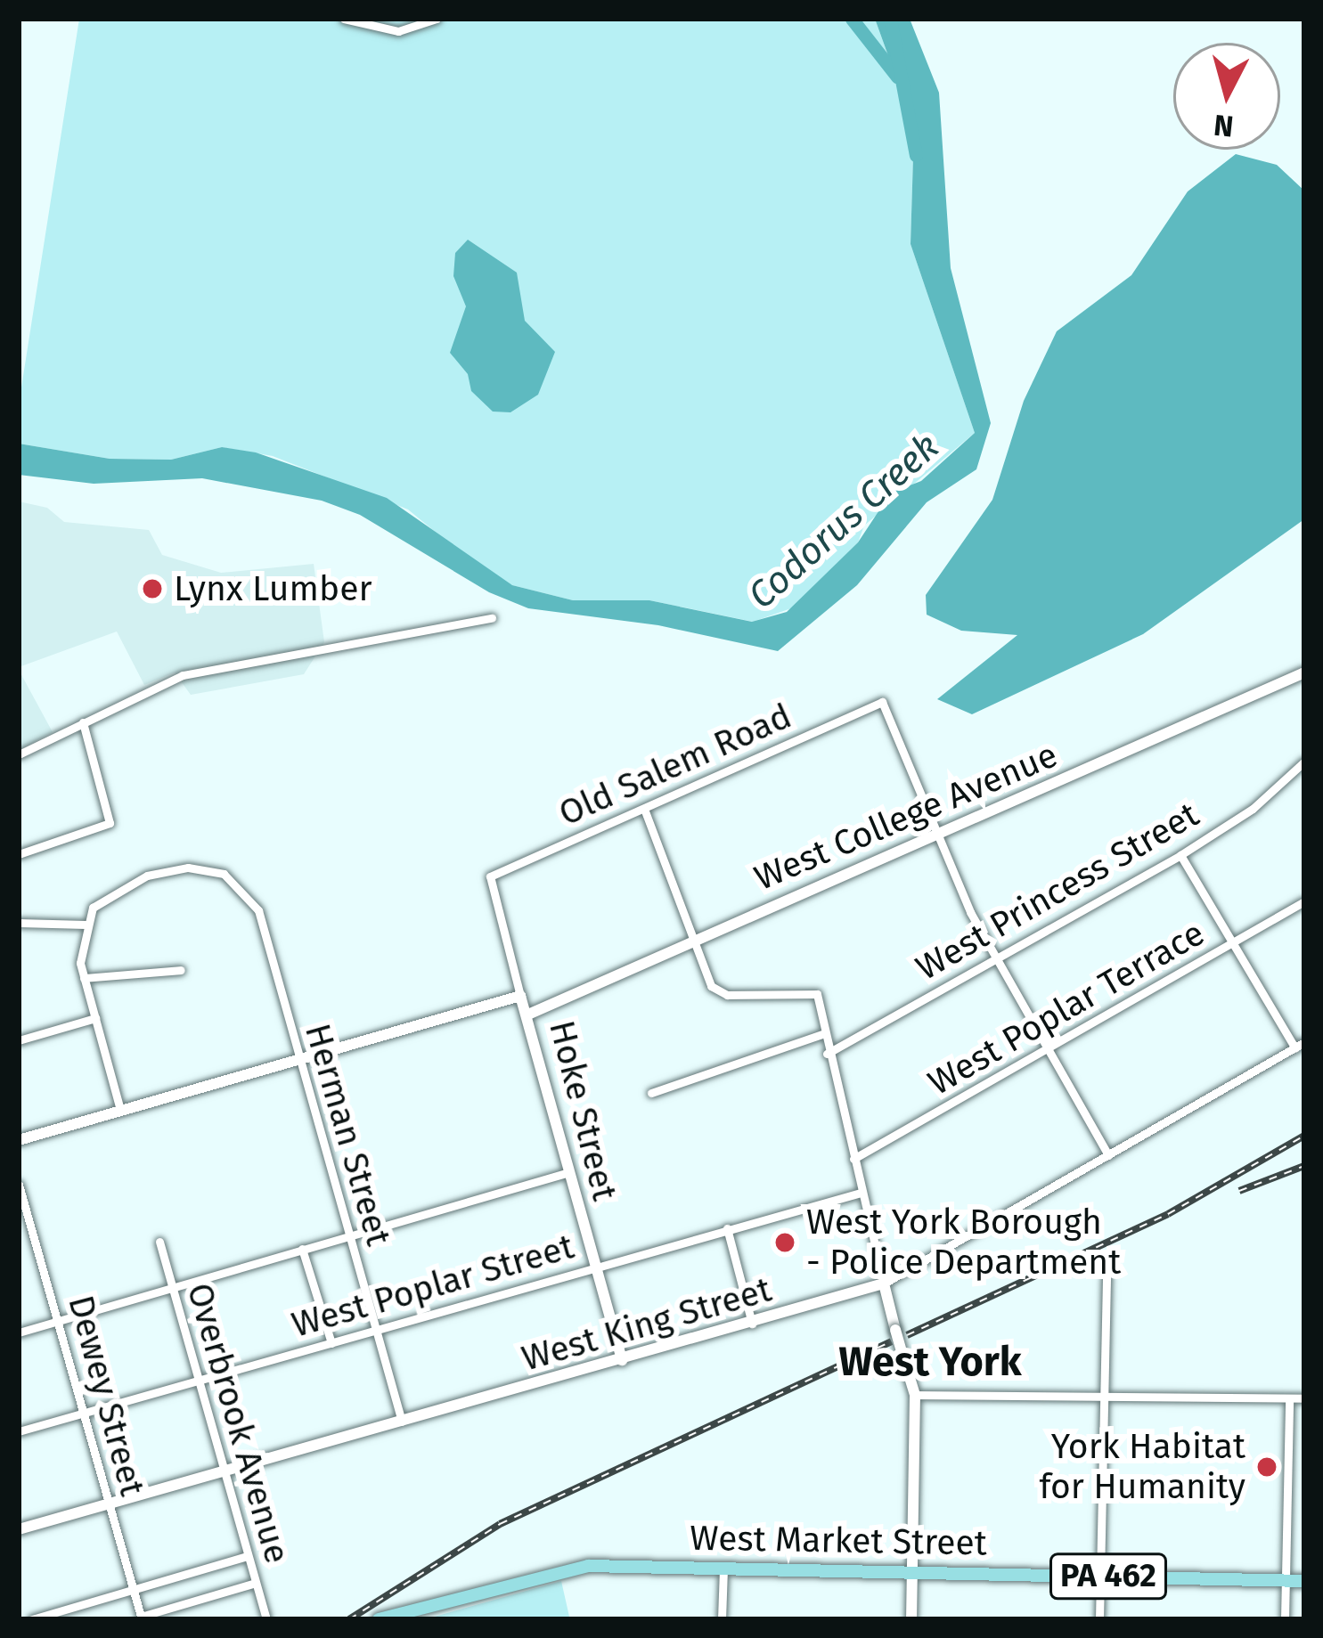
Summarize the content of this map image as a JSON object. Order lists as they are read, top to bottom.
{
  "streets": {
    "main road": ["West Market Street", "PA 462"],
    "street": [
      "Old Salem Road",
      "West College Avenue",
      "West Princess Street",
      "West Poplar Terrace",
      "Hoke Street",
      "Herman Street",
      "West Poplar Street",
      "West King Street",
      "Dewey Street",
      "Overbrook Avenue"
    ]
  },
  "crossings": [
    ["Old Salem Road", "West College Avenue"],
    ["Old Salem Road", "Hoke Street"],
    ["West College Avenue", "Hoke Street"],
    ["Hoke Street", "West Poplar Street"],
    ["Hoke Street", "West King Street"],
    ["Herman Street", "West Poplar Street"],
    ["Herman Street", "West King Street"],
    ["West Poplar Street", "Dewey Street"],
    ["West Poplar Street", "Overbrook Avenue"],
    ["West King Street", "Dewey Street"],
    ["West King Street", "Overbrook Avenue"]
  ],
  "districts": ["West York"],
  "water": ["Codorus Creek"],
  "places": ["Lynx Lumber", "West York Borough - Police Department", "York Habitat for Humanity"],
  "north": "bottom"
}
